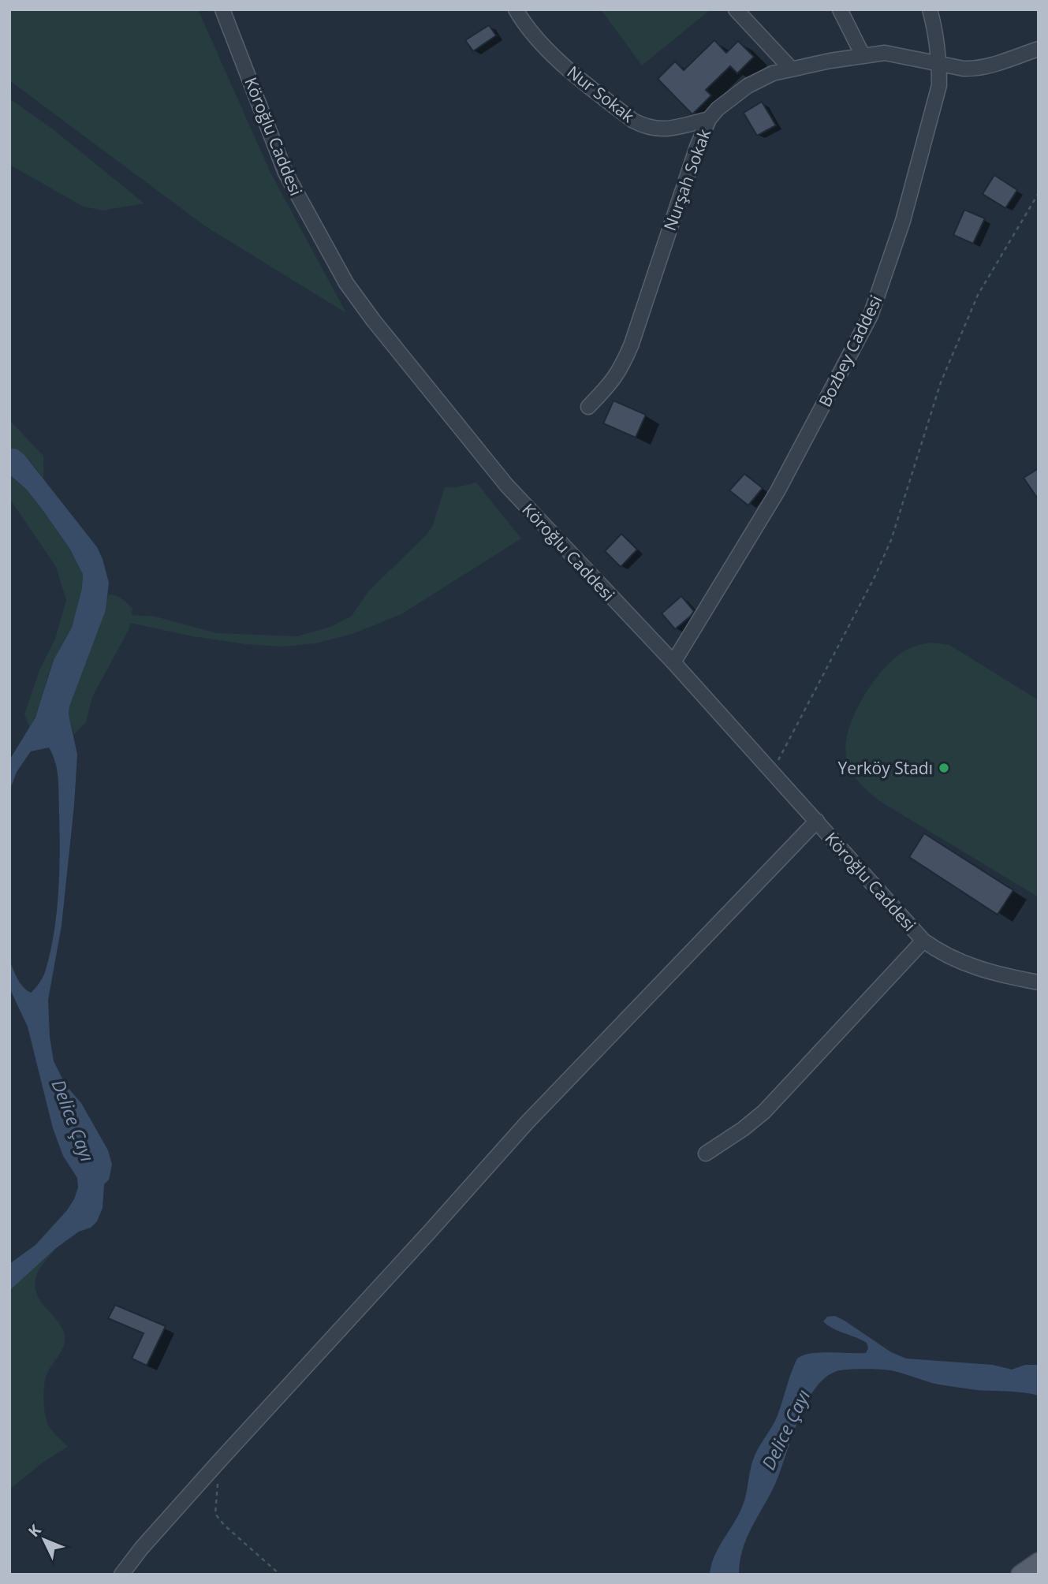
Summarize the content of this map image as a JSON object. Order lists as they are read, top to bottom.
{
  "streets": {
    "street": [
      "Nur Sokak",
      "Köroğlu Caddesi",
      "Nurşah Sokak",
      "Bozbey Caddesi"
    ]
  },
  "crossings": [
    ["Nur Sokak", "Nurşah Sokak"],
    ["Köroğlu Caddesi", "Bozbey Caddesi"],
    ["Nurşah Sokak", "Bozbey Caddesi"]
  ],
  "water": ["Delice Çayı"],
  "places": ["Yerköy Stadı"],
  "north": "top left"
}
